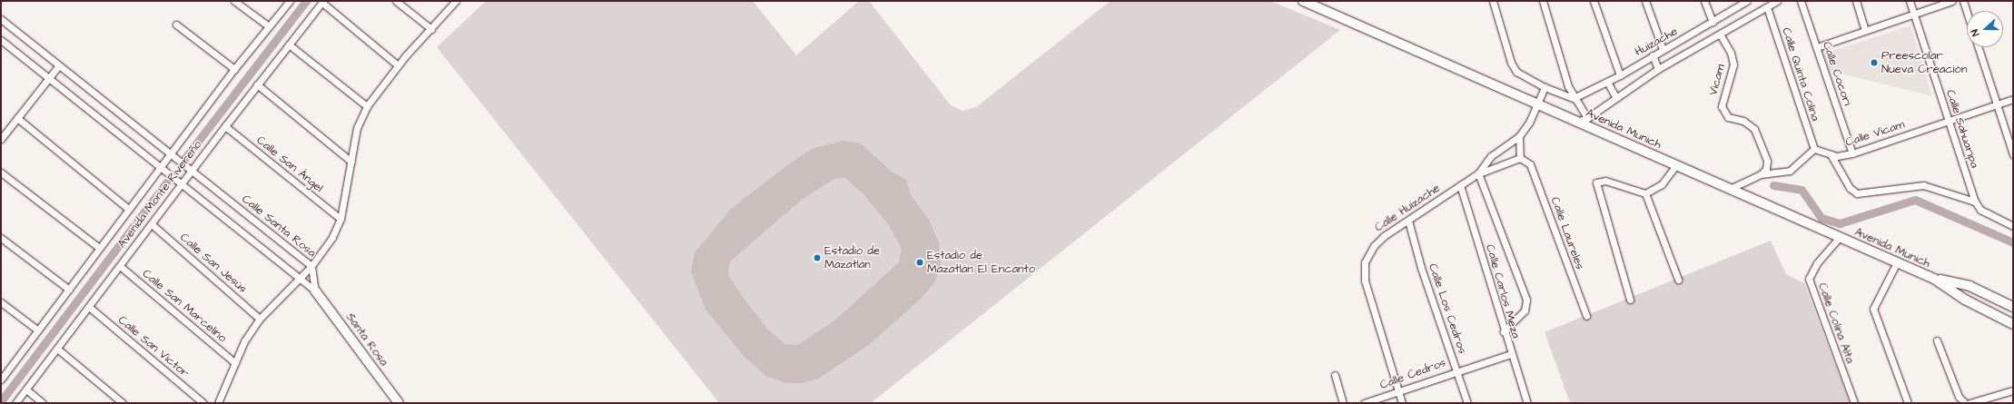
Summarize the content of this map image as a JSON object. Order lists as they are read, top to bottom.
{
  "streets": {
    "main road": ["Avenida Munich", "Santa Rosa"],
    "street": [
      "Huizache",
      "Calle Cocori",
      "Calle Quinta Colina",
      "Vicam",
      "Calle Sahuaripa",
      "Calle Vícam",
      "Calle San Ángel",
      "Avenida Monte Rivereño",
      "Calle Huizache",
      "Calle Santa Rosa",
      "Calle Laureles",
      "Calle San Jesús",
      "Calle Carlos Meza",
      "Calle San Marcelino",
      "Calle Los Cedros",
      "Calle Colina Alta",
      "Calle San Victor",
      "Calle Cedros"
    ]
  },
  "crossings": [
    ["Calle Cocori", "Calle Vícam"],
    ["Calle Quinta Colina", "Calle Vícam"],
    ["Avenida Munich", "Calle Huizache"],
    ["Avenida Munich", "Calle Colina Alta"],
    ["Calle Sahuaripa", "Calle Vícam"],
    ["Calle San Ángel", "Avenida Monte Rivereño"],
    ["Avenida Monte Rivereño", "Calle Santa Rosa"],
    ["Avenida Monte Rivereño", "Calle San Jesús"],
    ["Avenida Monte Rivereño", "Calle San Marcelino"],
    ["Avenida Monte Rivereño", "Calle San Victor"],
    ["Calle Huizache", "Calle Carlos Meza"],
    ["Calle Huizache", "Calle Los Cedros"],
    ["Calle Huizache", "Calle Cedros"],
    ["Calle Santa Rosa", "Santa Rosa"],
    ["Calle Carlos Meza", "Calle Cedros"],
    ["Calle Los Cedros", "Calle Cedros"]
  ],
  "places": ["Preescolar Nueva Creación", "Estadio de Mazatlán", "Estadio de Mazatlán El Encanto"],
  "north": "left"
}
